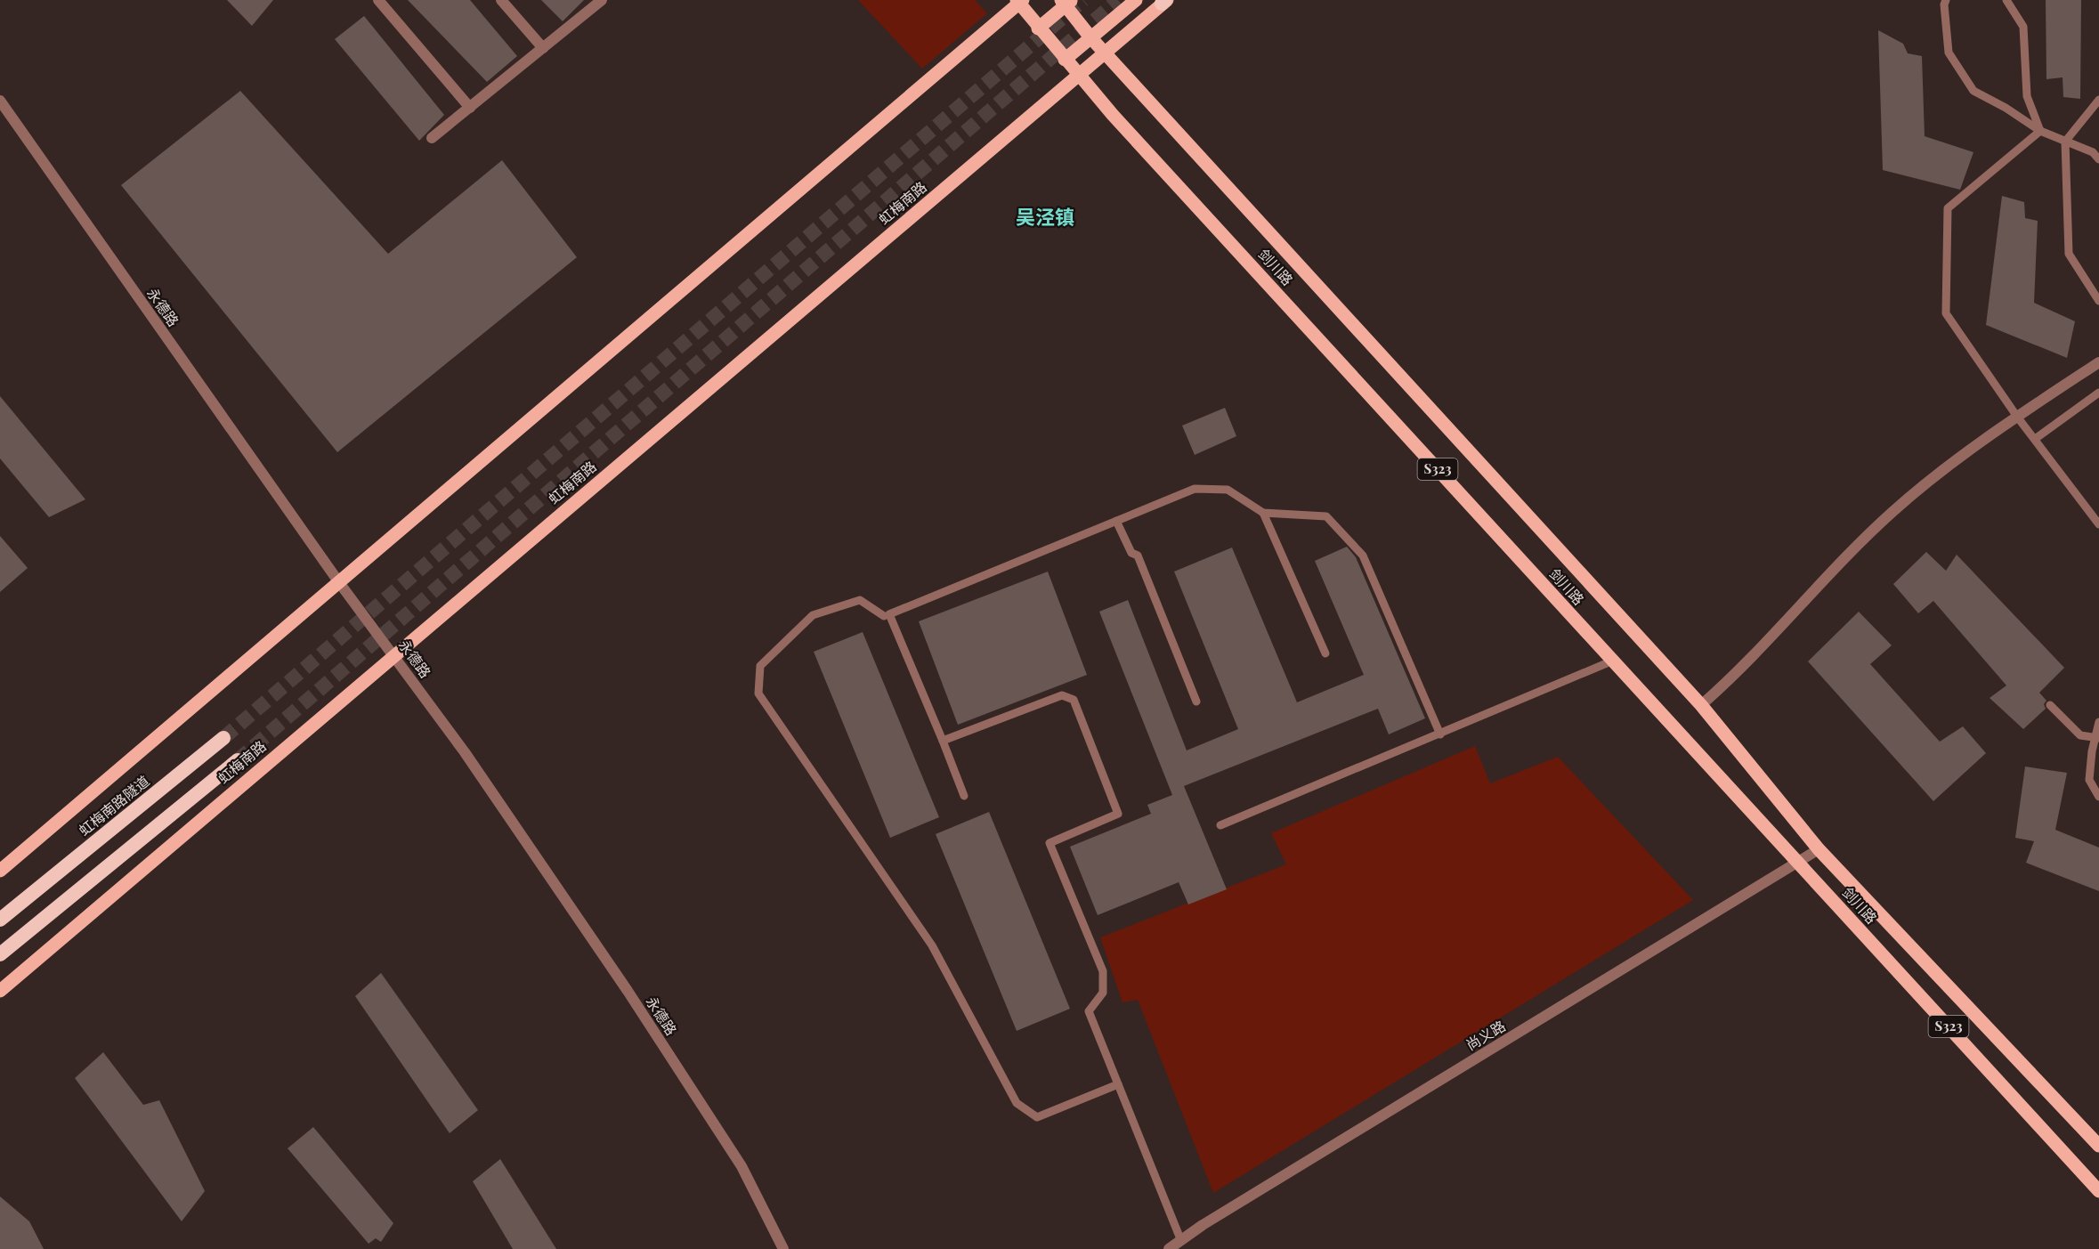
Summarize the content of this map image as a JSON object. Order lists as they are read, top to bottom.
{
  "streets": {
    "highway": ["虹梅南路隧道"],
    "main road": ["虹梅南路", "剑川路", "S323"],
    "street": ["永德路", "尚义路"]
  },
  "crossings": [
    ["虹梅南路", "剑川路"],
    ["虹梅南路", "永德路"],
    ["剑川路", "尚义路"]
  ],
  "districts": ["吴泾镇"]
}
